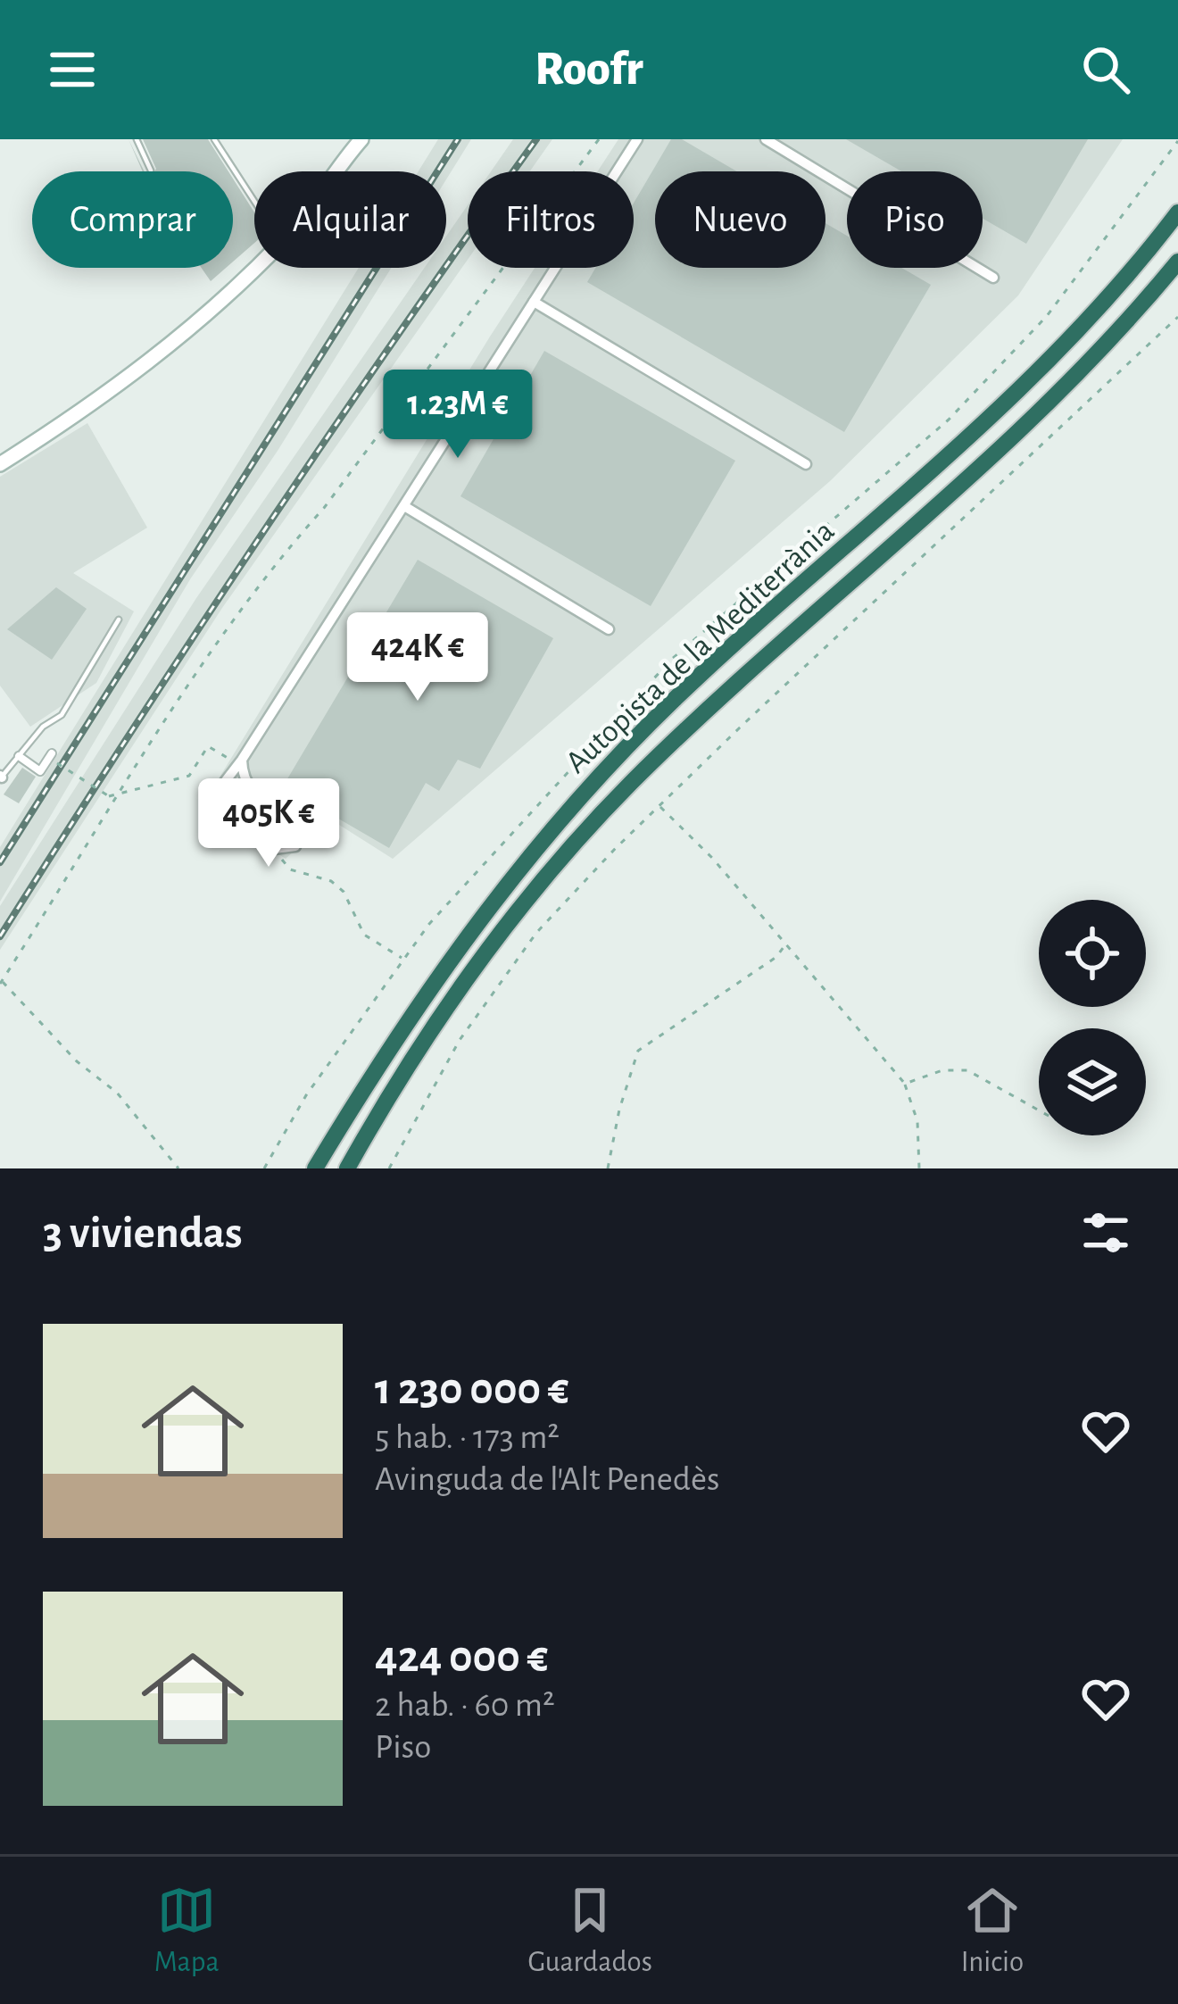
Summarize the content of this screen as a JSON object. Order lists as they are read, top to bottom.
{
  "streets": {
    "highway": ["Autopista de la Mediterrània"]
  },
  "page": {
    "header": "Roofr",
    "chip": [
      "Comprar",
      "Alquilar",
      "Filtros",
      "Nuevo",
      "Piso"
    ],
    "price": ["1.23M €", "424K €", "405K €"],
    "heading": "3 viviendas",
    "list": [
      {
        "name": "1 230 000 €",
        "note": "5 hab. · 173 m² · Avinguda de l'Alt Penedès"
      },
      {
        "name": "424 000 €",
        "note": "2 hab. · 60 m² · Piso"
      }
    ],
    "tabs": ["Mapa", "Guardados", "Inicio"]
  }
}
